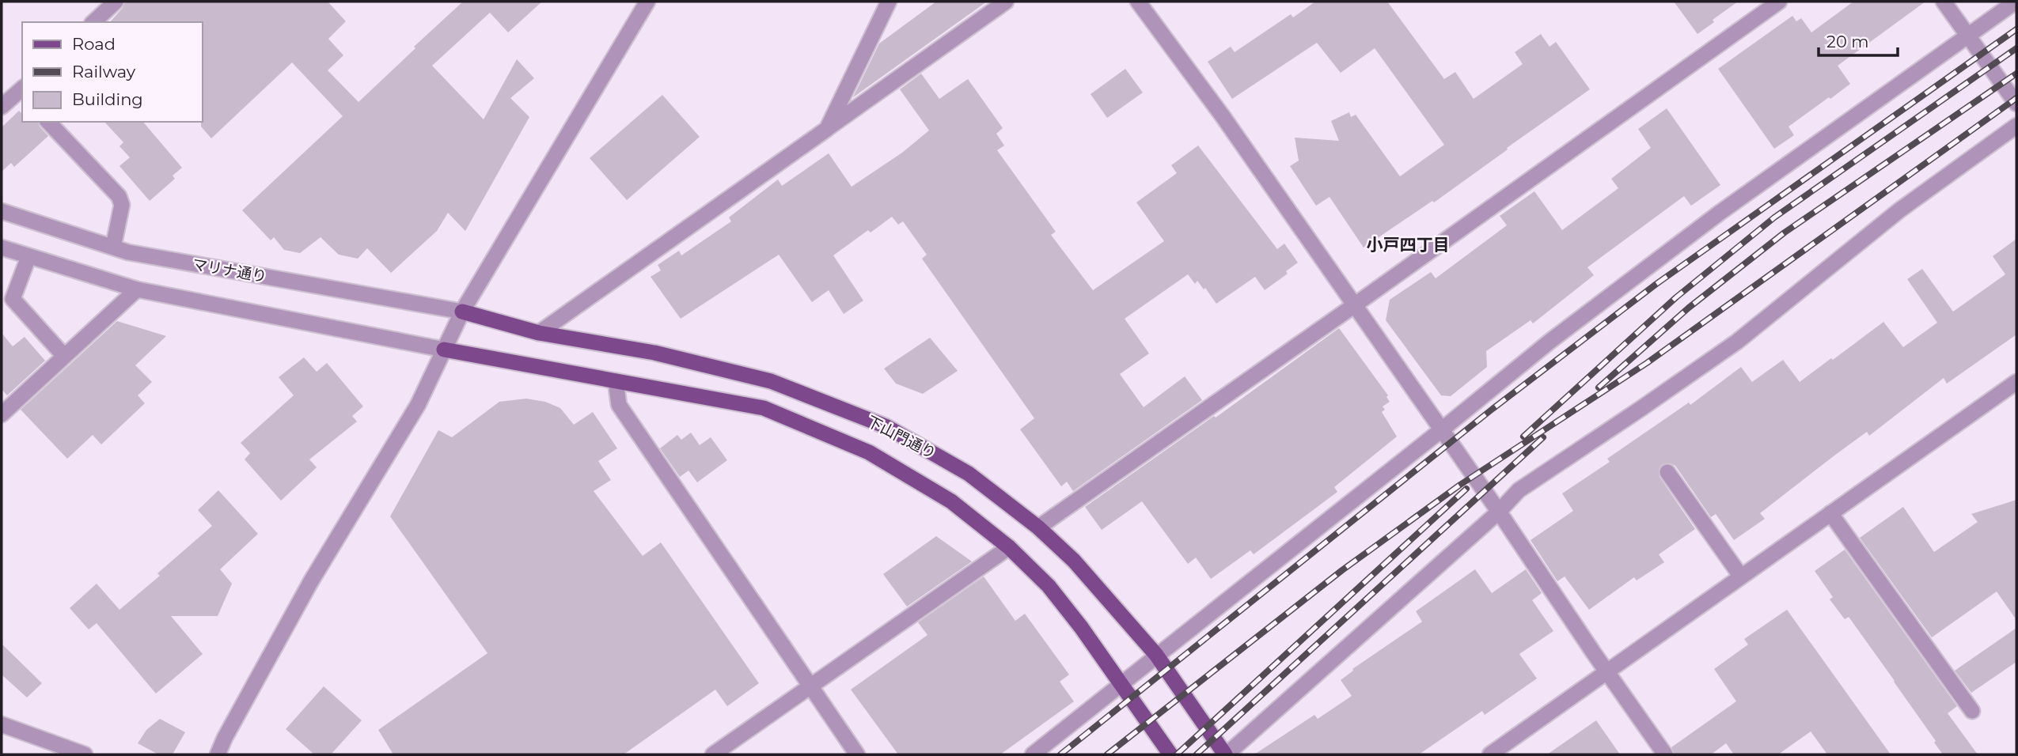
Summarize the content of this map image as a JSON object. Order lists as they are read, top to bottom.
{
  "streets": {
    "main road": ["下山門通り"],
    "street": ["マリナ通り"]
  },
  "crossings": [
    ["マリナ通り", "下山門通り"]
  ],
  "districts": ["小戸四丁目"],
  "legend": ["Road", "Railway", "Building"],
  "scale_bar": "20 m"
}
